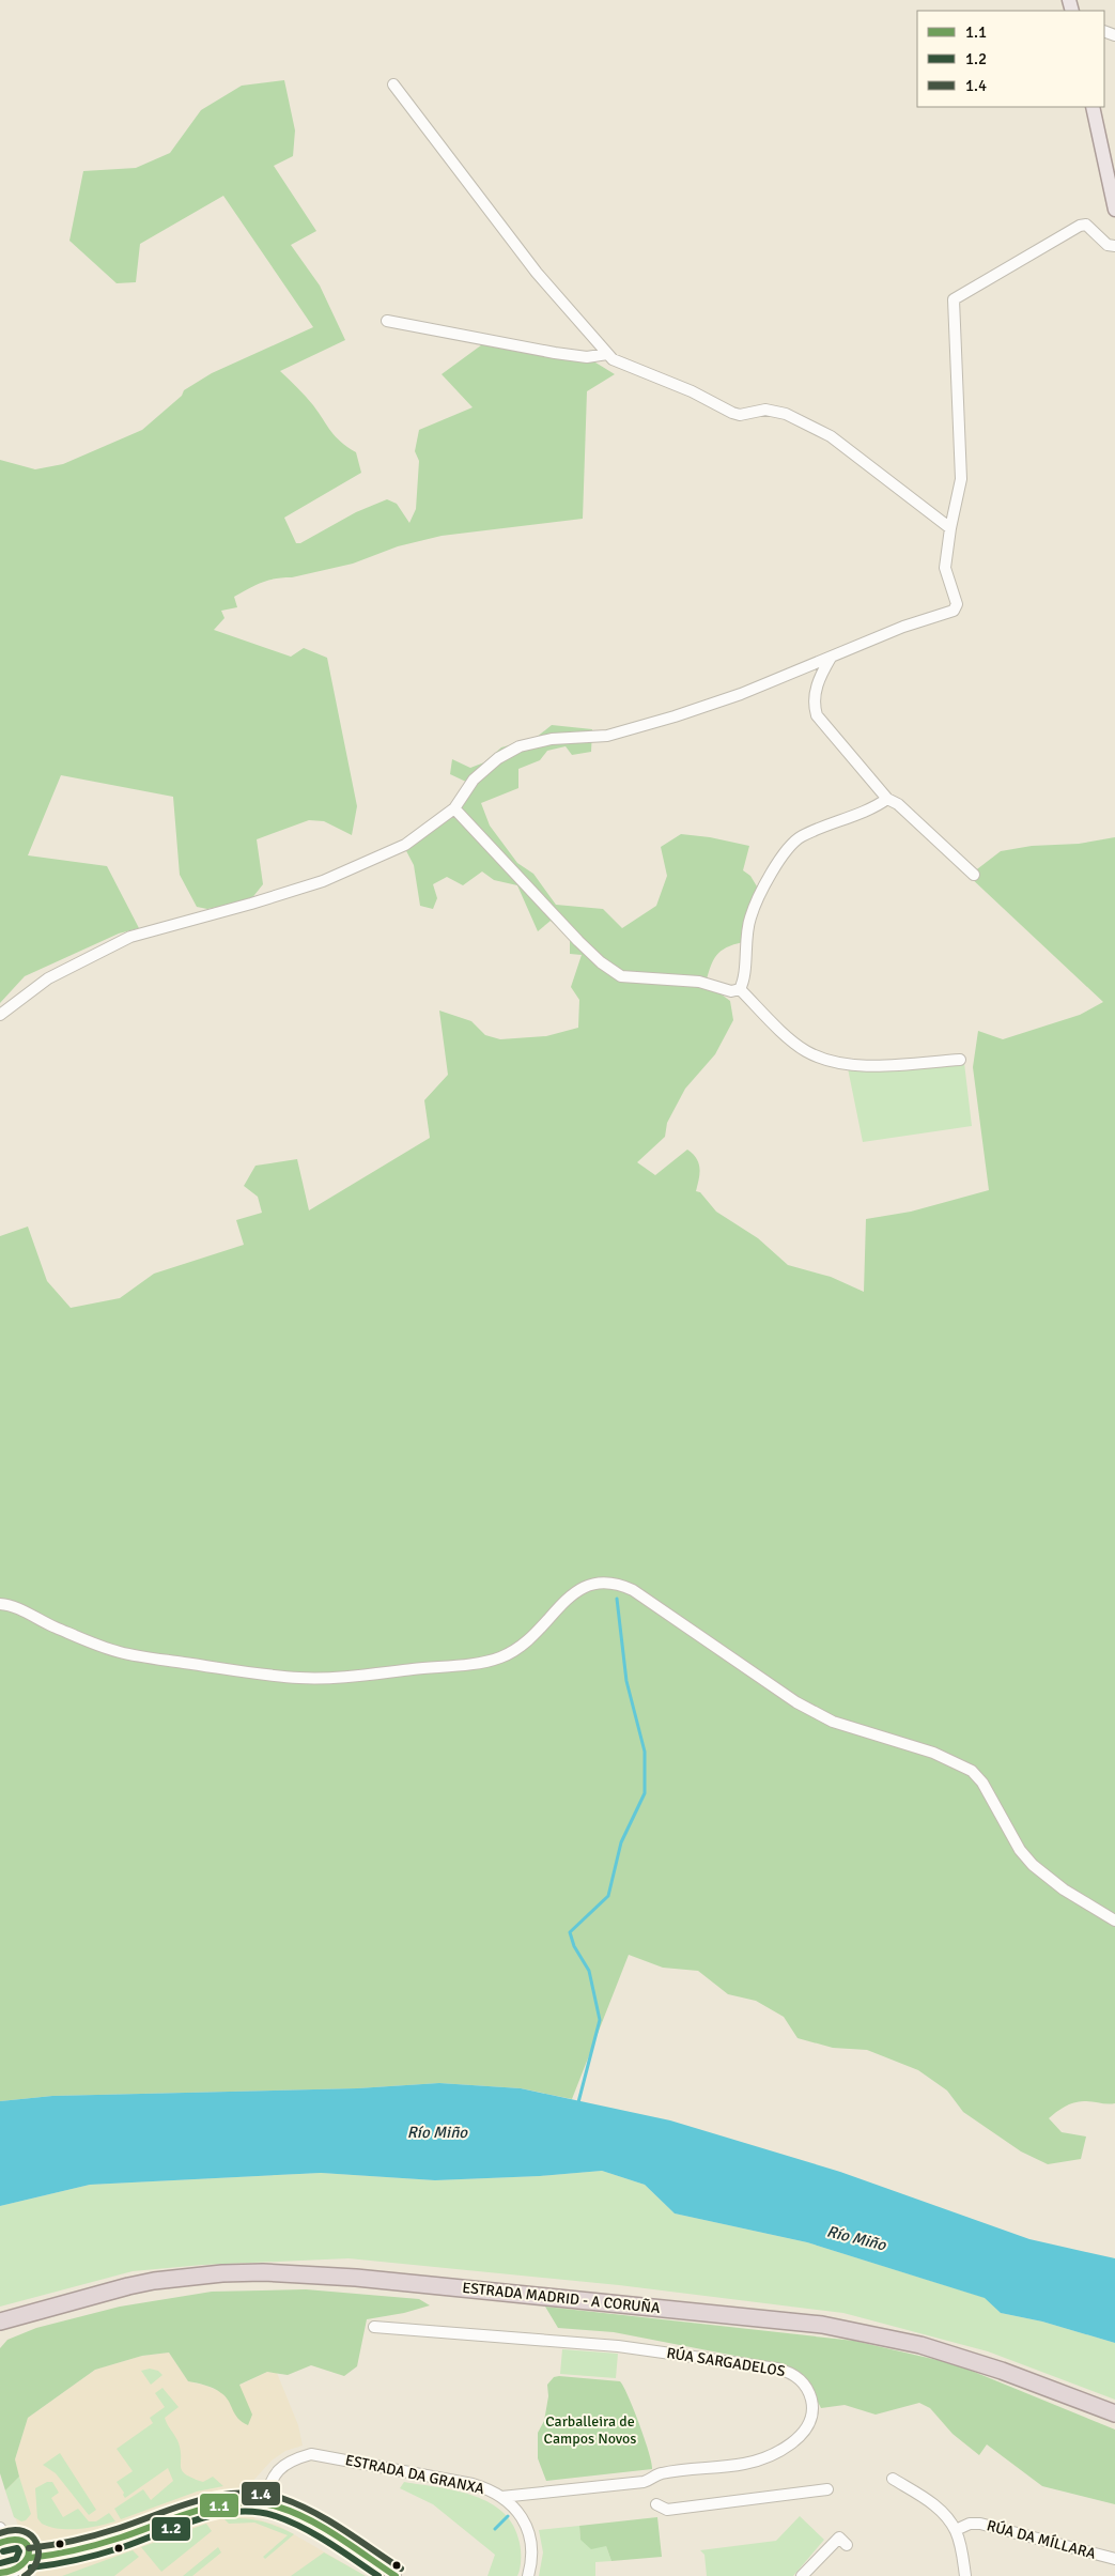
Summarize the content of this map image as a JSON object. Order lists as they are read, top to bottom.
{
  "streets": {
    "highway": ["ESTRADA MADRID - A CORUÑA"],
    "street": ["RÚA SARGADELOS", "ESTRADA DA GRANXA", "RÚA DA MÍLLARA"]
  },
  "crossings": [
    ["RÚA SARGADELOS", "ESTRADA DA GRANXA"]
  ],
  "water": ["Río Miño"],
  "parks": ["Carballeira de Campos Novos"],
  "lines": ["transit line 1.4", "transit line 1.1", "transit line 1.2"],
  "legend": ["1.1", "1.2", "1.4"]
}
